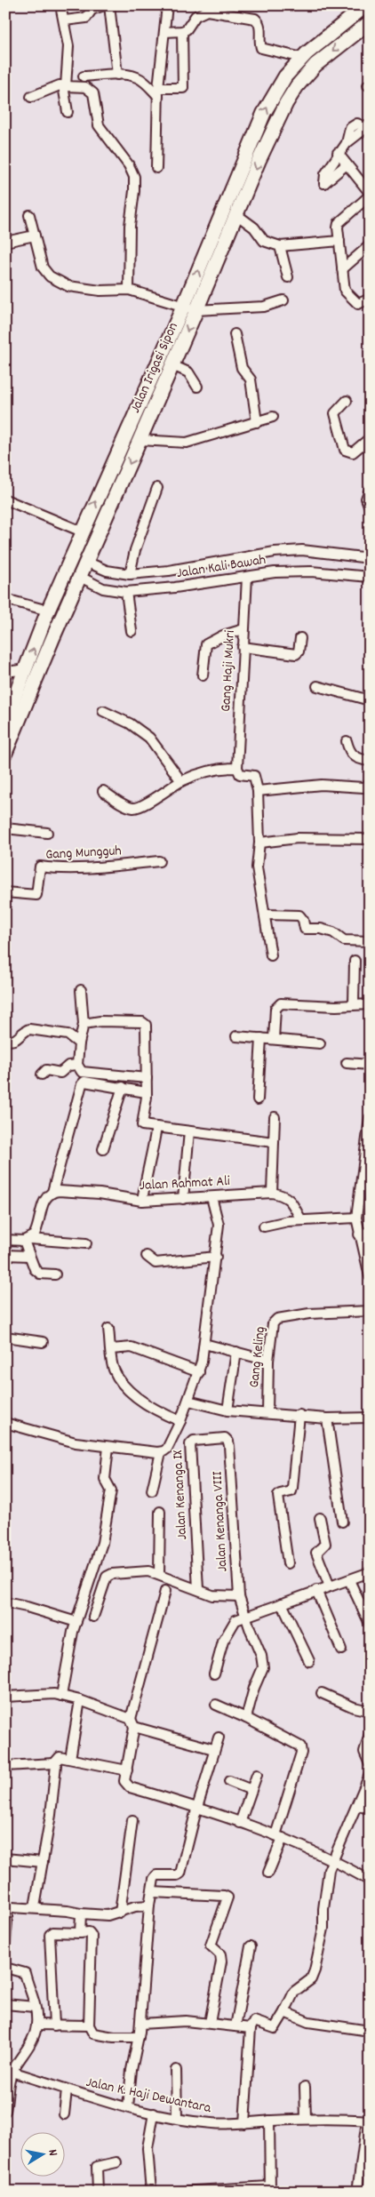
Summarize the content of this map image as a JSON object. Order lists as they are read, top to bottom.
{
  "streets": {
    "street": [
      "Jalan Irigasi Sipon",
      "Jalan Kali Bawah",
      "Gang Haji Mukri",
      "Gang Mungguh",
      "Jalan Rahmat Ali",
      "Gang Keling",
      "Jalan Kenanga IX",
      "Jalan Kenanga VIII",
      "Jalan K. Haji Dewantara"
    ]
  },
  "crossings": [
    ["Jalan Irigasi Sipon", "Jalan Kali Bawah"],
    ["Jalan Kali Bawah", "Gang Haji Mukri"],
    ["Jalan Kenanga IX", "Jalan Kenanga VIII"]
  ],
  "north": "right"
}
